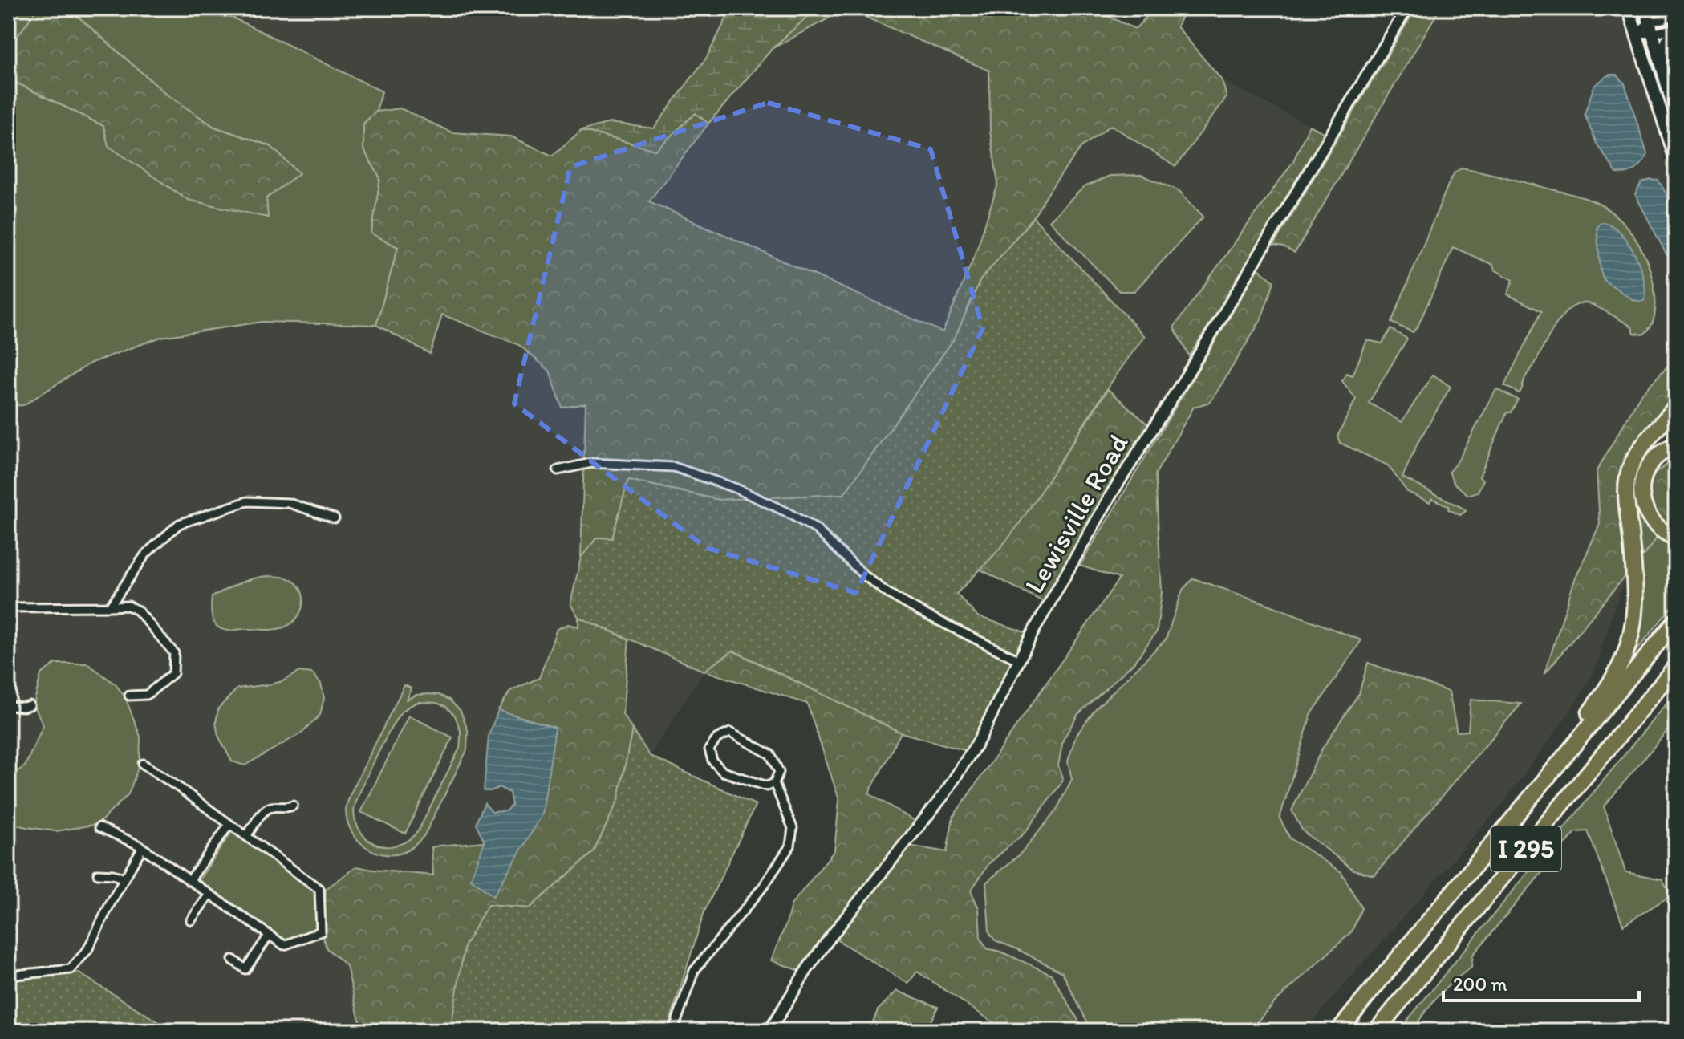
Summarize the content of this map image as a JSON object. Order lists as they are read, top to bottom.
{
  "streets": {
    "highway": ["I 295"],
    "street": ["Lewisville Road"]
  },
  "scale_bar": "200 m"
}
